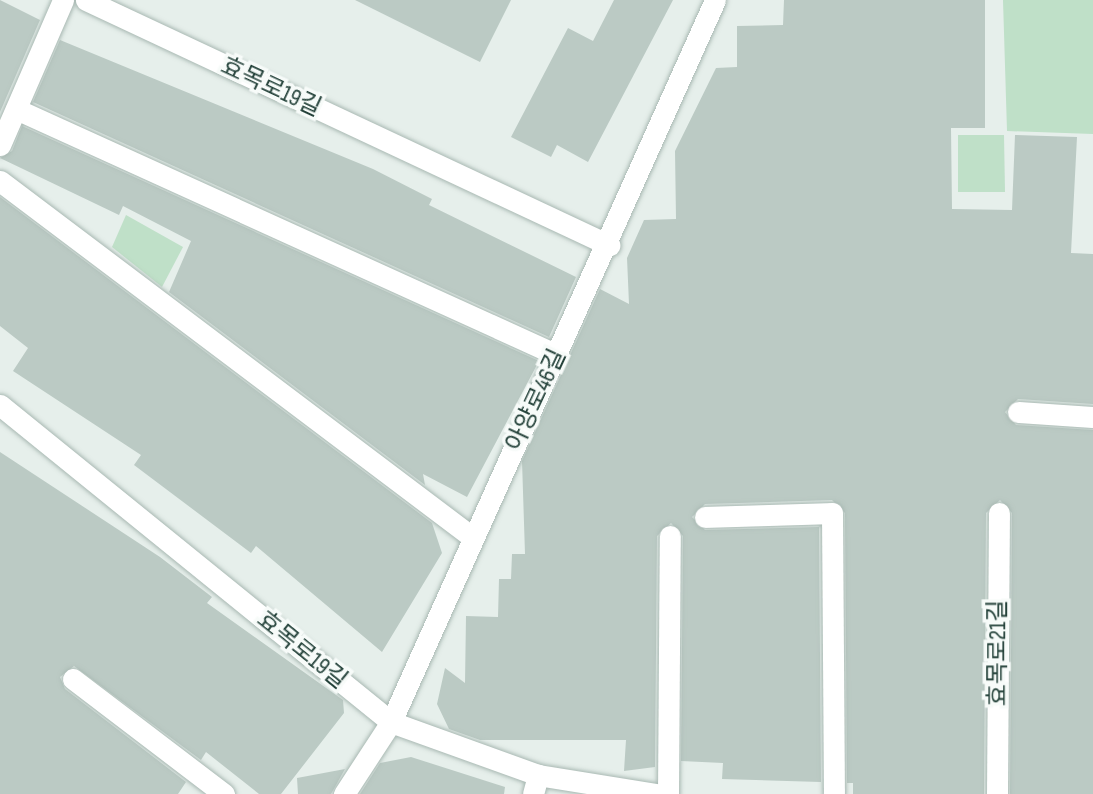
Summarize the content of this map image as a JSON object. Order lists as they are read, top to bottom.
{
  "streets": {
    "street": ["효목로19길", "아양로46길", "효목로21길"]
  },
  "crossings": [
    ["효목로19길", "아양로46길"]
  ]
}
